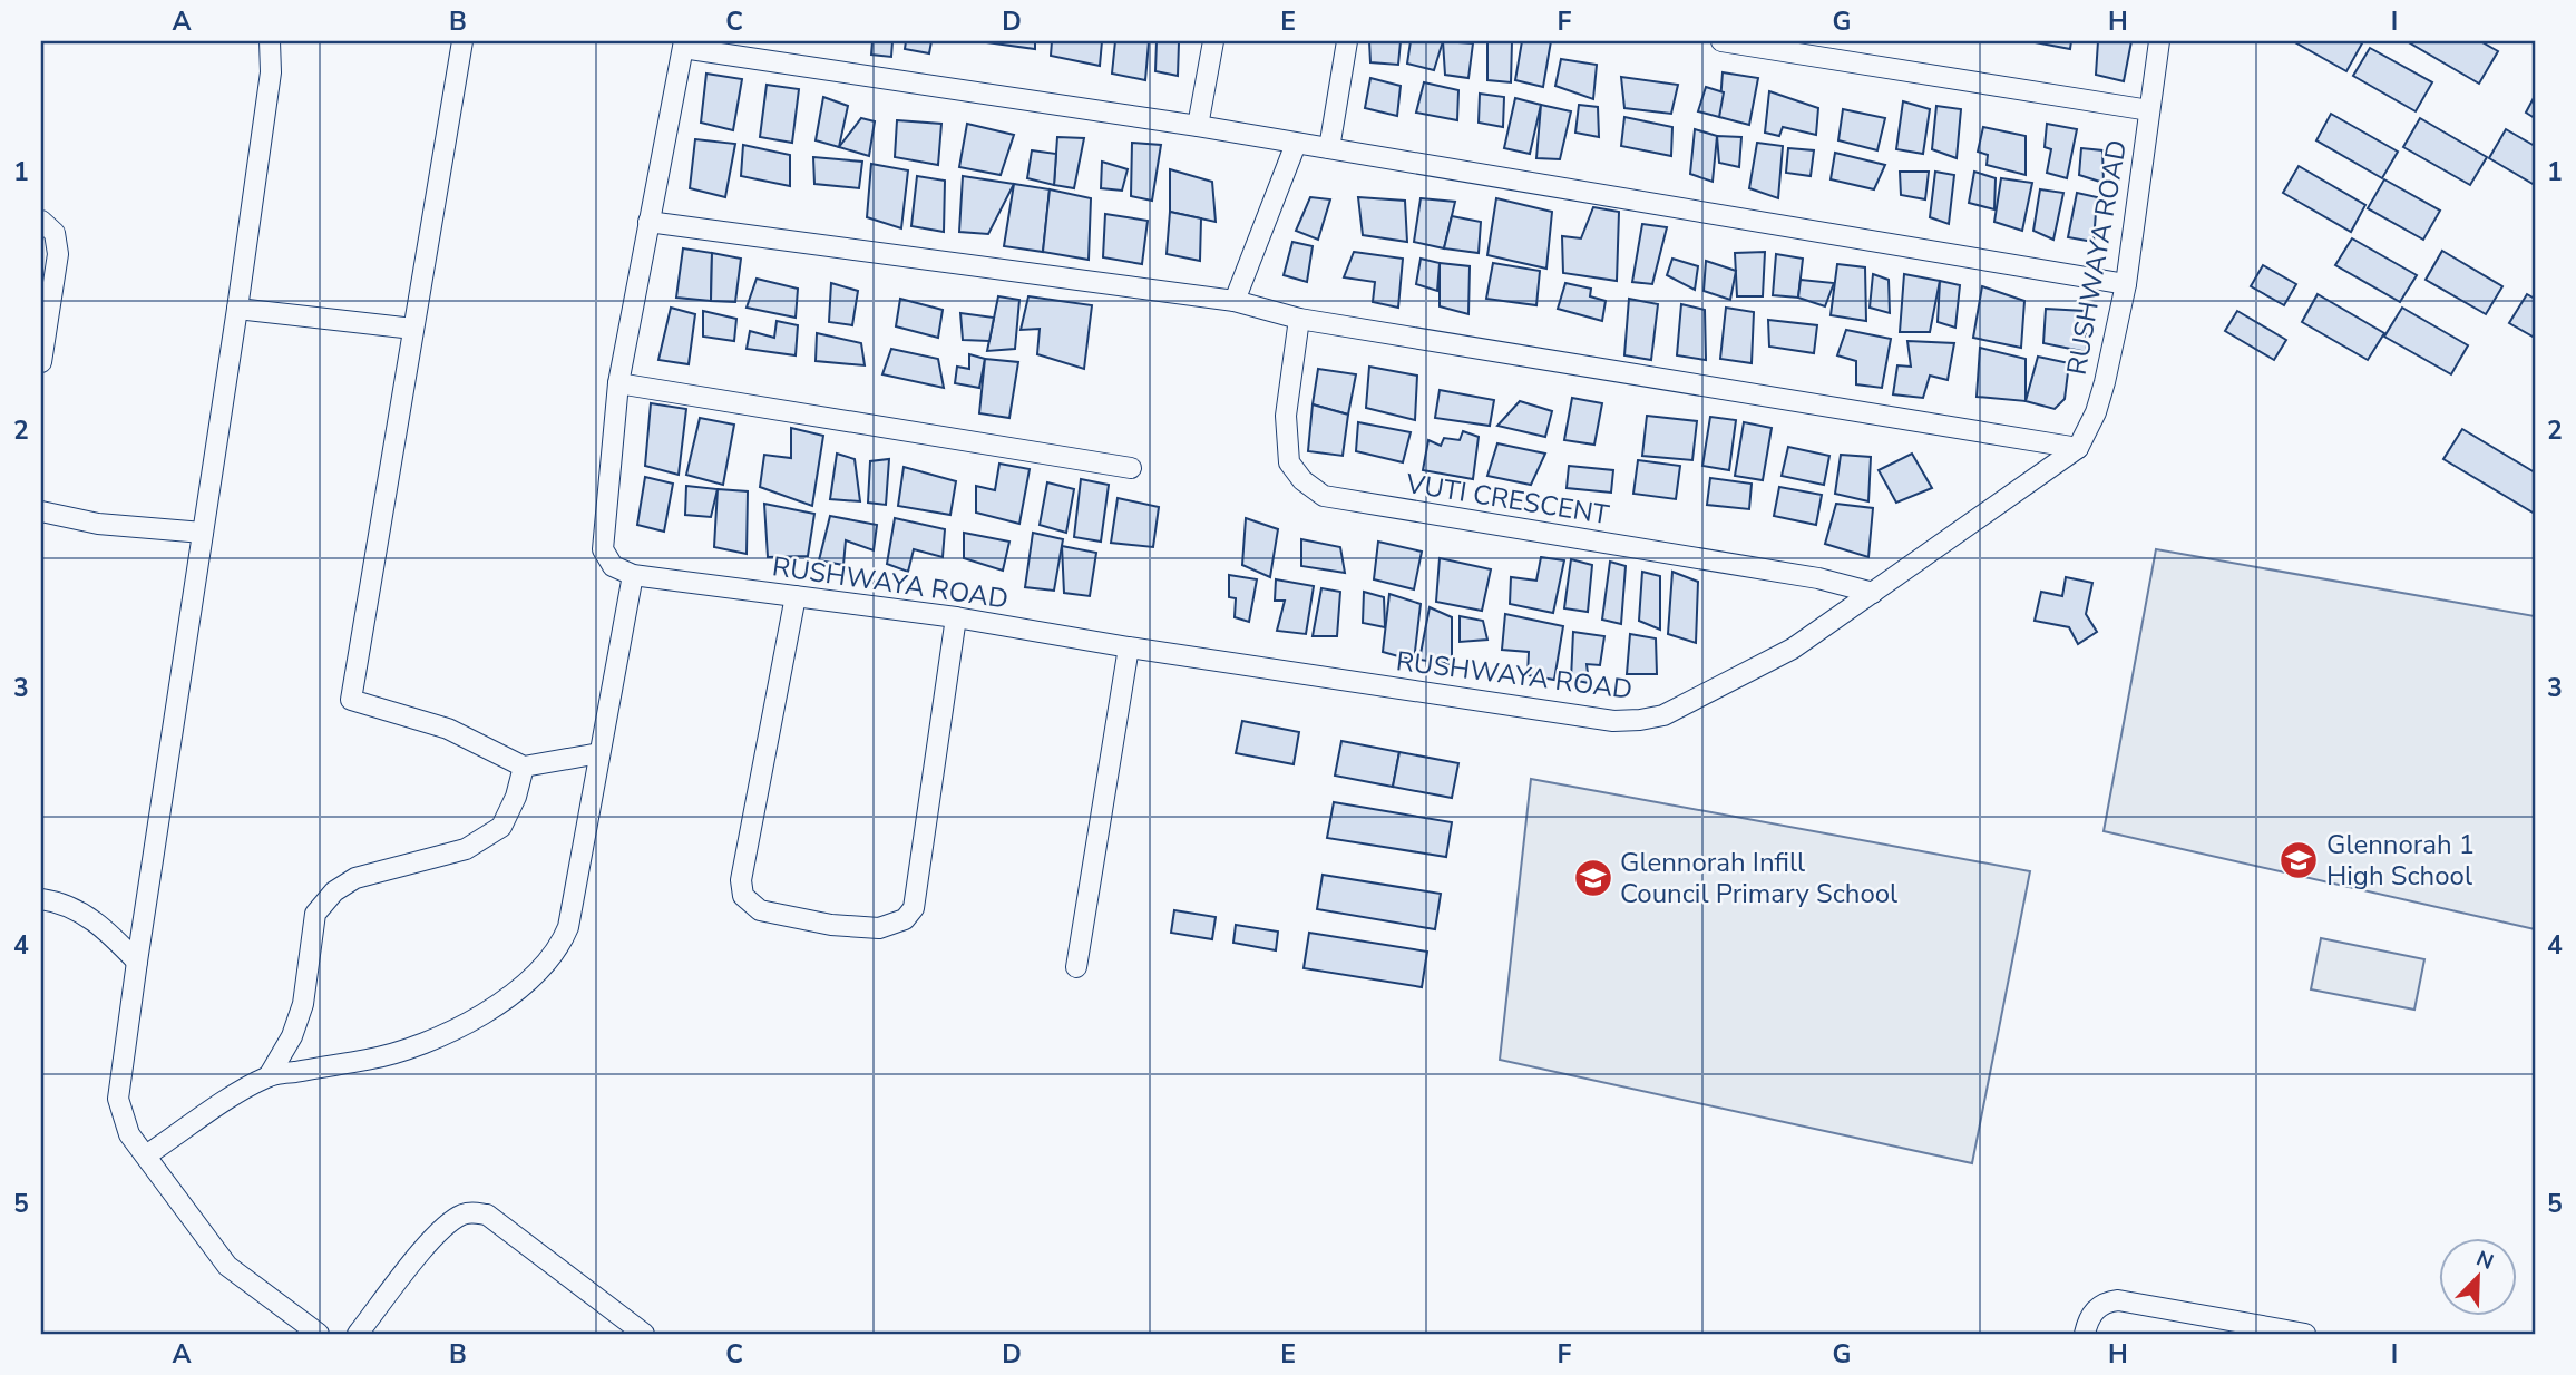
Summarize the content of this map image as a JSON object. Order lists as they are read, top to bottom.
{
  "streets": {
    "street": ["RUSHWAYA ROAD", "VUTI CRESCENT"]
  },
  "crossings": [
    ["RUSHWAYA ROAD", "VUTI CRESCENT"]
  ],
  "places": {
    "school or university": ["Glennorah 1 High School", "Glennorah Infill Council Primary School"]
  },
  "north": "top right",
  "grid": {
    "columns": [
      "A",
      "B",
      "C",
      "D",
      "E",
      "F",
      "G",
      "H",
      "I"
    ],
    "rows": [
      "1",
      "2",
      "3",
      "4",
      "5"
    ]
  }
}
